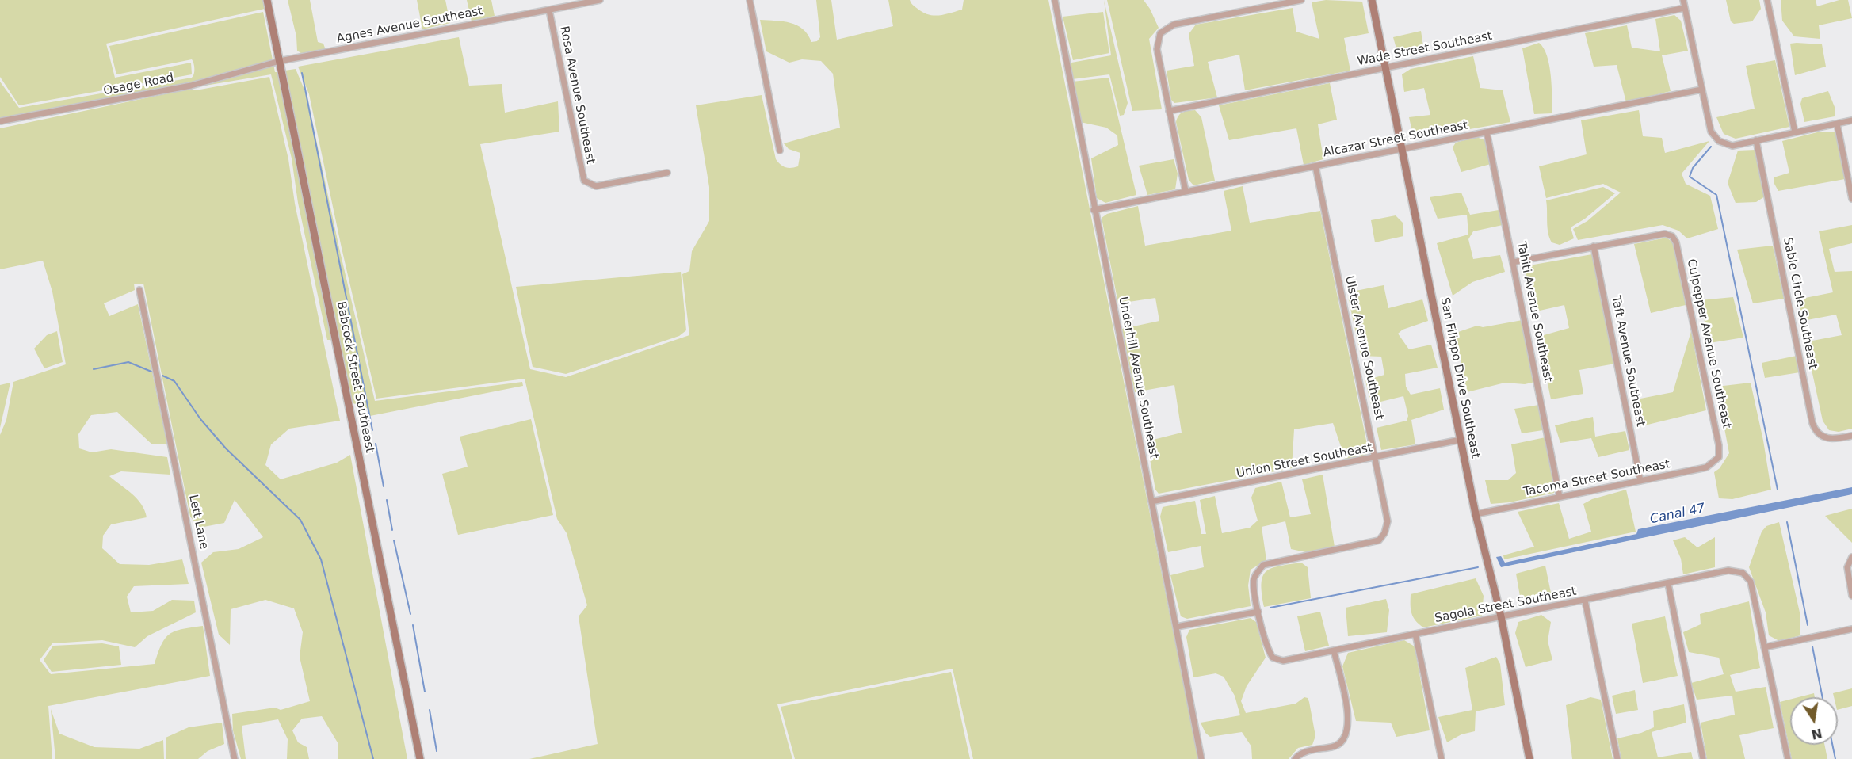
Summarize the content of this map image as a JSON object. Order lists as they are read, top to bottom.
{
  "streets": {
    "street": [
      "Agnes Avenue Southeast",
      "Wade Street Southeast",
      "Osage Road",
      "Rosa Avenue Southeast",
      "Alcazar Street Southeast",
      "Sable Circle Southeast",
      "Tahiti Avenue Southeast",
      "Culpepper Avenue Southeast",
      "Ulster Avenue Southeast",
      "Taft Avenue Southeast",
      "Babcock Street Southeast",
      "Underhill Avenue Southeast",
      "San Filippo Drive Southeast",
      "Union Street Southeast",
      "Tacoma Street Southeast",
      "Lett Lane",
      "Sagola Street Southeast"
    ]
  },
  "crossings": [
    ["Agnes Avenue Southeast", "Osage Road"],
    ["Agnes Avenue Southeast", "Rosa Avenue Southeast"],
    ["Agnes Avenue Southeast", "Babcock Street Southeast"],
    ["Wade Street Southeast", "San Filippo Drive Southeast"],
    ["Osage Road", "Babcock Street Southeast"],
    ["Alcazar Street Southeast", "Tahiti Avenue Southeast"],
    ["Alcazar Street Southeast", "Ulster Avenue Southeast"],
    ["Alcazar Street Southeast", "Underhill Avenue Southeast"],
    ["Alcazar Street Southeast", "San Filippo Drive Southeast"],
    ["Tahiti Avenue Southeast", "Tacoma Street Southeast"],
    ["Culpepper Avenue Southeast", "Taft Avenue Southeast"],
    ["Culpepper Avenue Southeast", "Tacoma Street Southeast"],
    ["Ulster Avenue Southeast", "Union Street Southeast"],
    ["Ulster Avenue Southeast", "Sagola Street Southeast"],
    ["Taft Avenue Southeast", "Tacoma Street Southeast"],
    ["Underhill Avenue Southeast", "Union Street Southeast"],
    ["San Filippo Drive Southeast", "Union Street Southeast"],
    ["San Filippo Drive Southeast", "Tacoma Street Southeast"],
    ["San Filippo Drive Southeast", "Sagola Street Southeast"]
  ],
  "water": ["Canal 47"],
  "north": "bottom"
}
